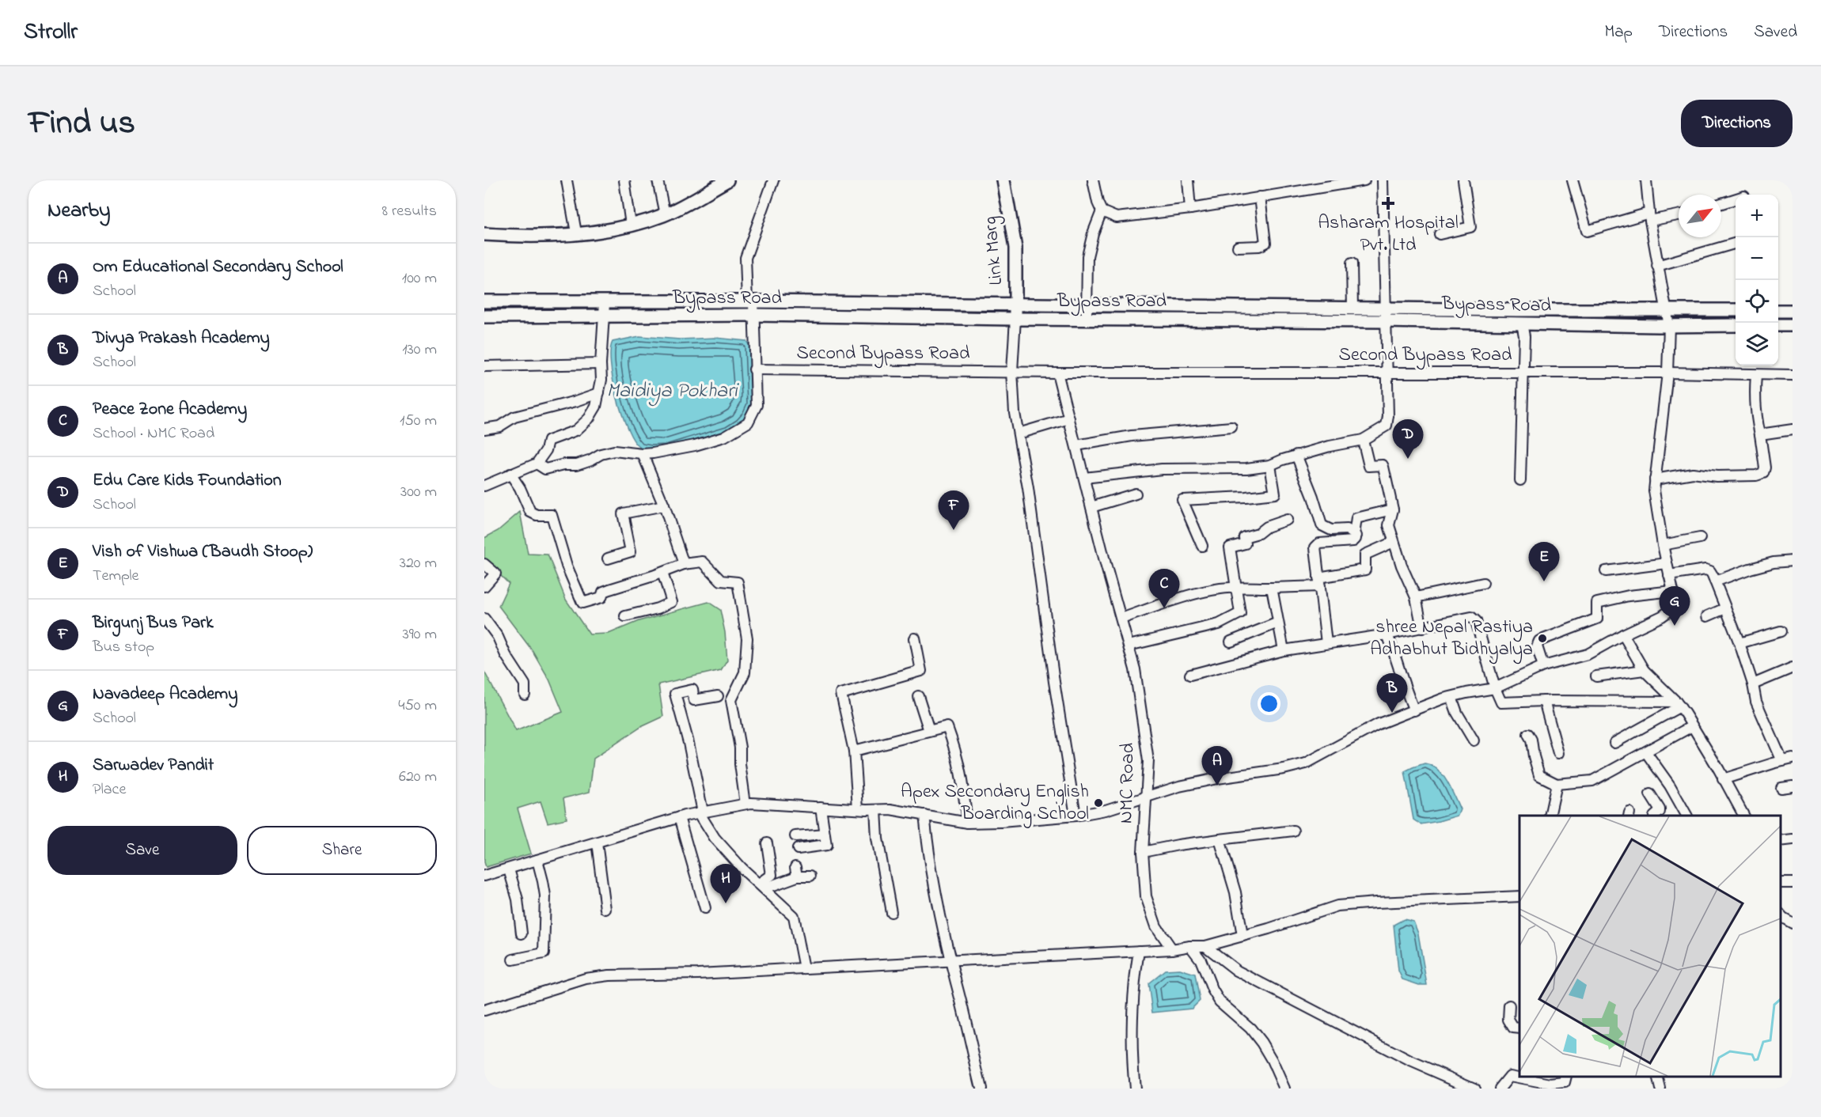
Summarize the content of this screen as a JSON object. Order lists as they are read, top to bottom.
{
  "streets": {
    "main road": ["Link Marg", "Bypass Road"],
    "street": ["Second Bypass Road", "NMC Road"]
  },
  "crossings": [
    ["Link Marg", "Bypass Road"],
    ["Second Bypass Road", "NMC Road"]
  ],
  "water": ["Maidiya Pokhari"],
  "places": {
    "health": ["Asharam Hospital Pvt. Ltd"],
    "other": ["shree Nepal Rastiya Adhabhut Bidhyalya", "Apex Secondary English Boarding School"]
  },
  "north": "top right",
  "page": {
    "header": "Strollr",
    "nav": ["Map", "Directions", "Saved"],
    "title": "Find us",
    "buttons": [
      "Directions",
      ["Save", "Share"]
    ],
    "heading": ["Nearby", "8 results"],
    "map_buttons": ["+", "−"],
    "list": [
      {
        "mark": "A",
        "name": "Om Educational Secondary School",
        "note": "School",
        "value": "100 m"
      },
      {
        "mark": "B",
        "name": "Divya Prakash Academy",
        "note": "School",
        "value": "130 m"
      },
      {
        "mark": "C",
        "name": "Peace Zone Academy",
        "note": "School · NMC Road",
        "value": "150 m"
      },
      {
        "mark": "D",
        "name": "Edu Care Kids Foundation",
        "note": "School",
        "value": "300 m"
      },
      {
        "mark": "E",
        "name": "Vish of Vishwa (Baudh Stoop)",
        "note": "Temple",
        "value": "320 m"
      },
      {
        "mark": "F",
        "name": "Birgunj Bus Park",
        "note": "Bus stop",
        "value": "390 m"
      },
      {
        "mark": "G",
        "name": "Navadeep Academy",
        "note": "School",
        "value": "450 m"
      },
      {
        "mark": "H",
        "name": "Sarwadev Pandit",
        "note": "Place",
        "value": "620 m"
      }
    ],
    "pins": [
      "D",
      "F",
      "E",
      "C",
      "G",
      "B",
      "A",
      "H"
    ]
  }
}
